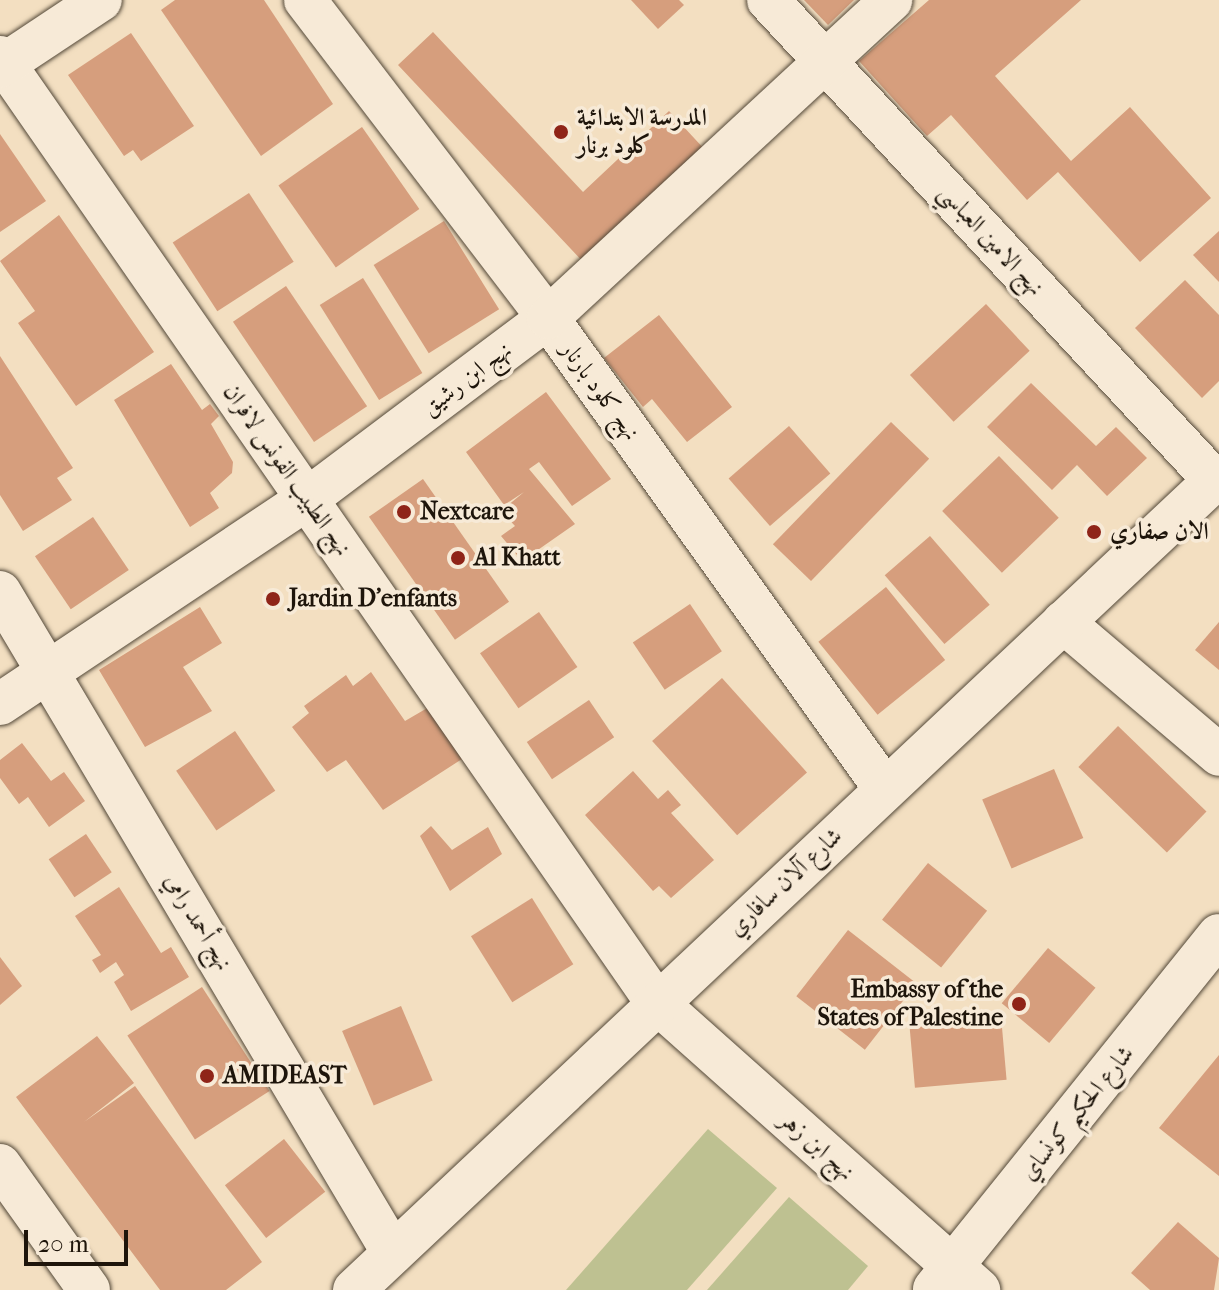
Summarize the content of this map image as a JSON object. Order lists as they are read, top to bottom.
{
  "streets": {
    "street": [
      "نهج الامين العباسي",
      "نهج ابن رشيق",
      "نهج كلود بارنار",
      "نهج الطبيب الفونس لافران",
      "شارع آلان سافاري",
      "نهج أحمد رامي",
      "شارع الحكيم كونساي",
      "نهج ابن زهر"
    ]
  },
  "crossings": [
    ["نهج الامين العباسي", "نهج ابن رشيق"],
    ["نهج الامين العباسي", "شارع آلان سافاري"],
    ["نهج ابن رشيق", "نهج كلود بارنار"],
    ["نهج ابن رشيق", "نهج الطبيب الفونس لافران"],
    ["نهج ابن رشيق", "نهج أحمد رامي"],
    ["نهج كلود بارنار", "شارع آلان سافاري"],
    ["نهج الطبيب الفونس لافران", "شارع آلان سافاري"],
    ["نهج الطبيب الفونس لافران", "نهج ابن زهر"],
    ["شارع آلان سافاري", "نهج أحمد رامي"],
    ["شارع آلان سافاري", "نهج ابن زهر"],
    ["شارع الحكيم كونساي", "نهج ابن زهر"]
  ],
  "places": [
    "المدرسة الابتدائية كلود برنار",
    "Nextcare",
    "الان صفاري",
    "Al Khatt",
    "Jardin D'enfants",
    "Embassy of the States of Palestine",
    "AMIDEAST"
  ],
  "scale_bar": "20 m"
}
